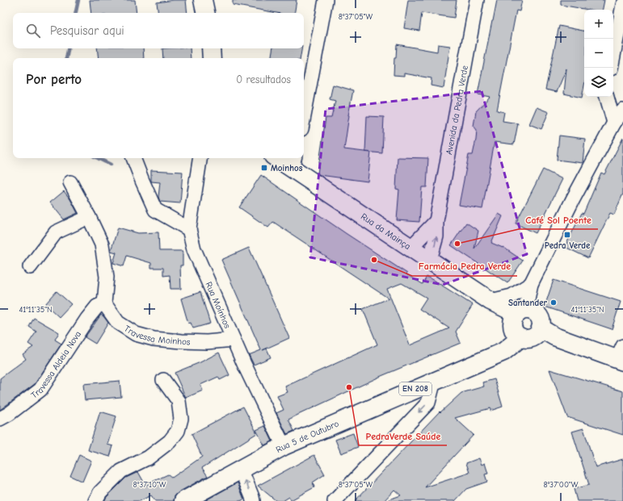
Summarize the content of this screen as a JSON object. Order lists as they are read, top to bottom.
{
  "streets": {
    "main road": ["Rua da Mainça", "EN 208", "Rua 5 de Outubro"],
    "street": [
      "Avenida da Pedra Verde",
      "Rua Moínhos",
      "Travessa Moinhos",
      "Travessa Aldeia Nova"
    ]
  },
  "crossings": [
    ["Avenida da Pedra Verde", "Rua da Mainça"],
    ["Rua da Mainça", "Rua 5 de Outubro"],
    ["Rua Moínhos", "Travessa Moinhos"],
    ["Rua Moínhos", "Rua 5 de Outubro"],
    ["Travessa Moinhos", "Travessa Aldeia Nova"]
  ],
  "places": {
    "transit": ["Moinhos", "Pedra Verde"],
    "other": [
      "Café Sol Poente",
      "Farmácia Pedra Verde",
      "Santander",
      "PedraVerde Saúde"
    ]
  },
  "page": {
    "map_buttons": ["+", "−"],
    "search": "Pesquisar aqui",
    "heading": ["Por perto", "0 resultados"]
  },
  "coordinates": [
    "8°37'05\"W",
    "41°11'35\"N",
    "8°37'10\"W",
    "8°37'00\"W"
  ]
}
